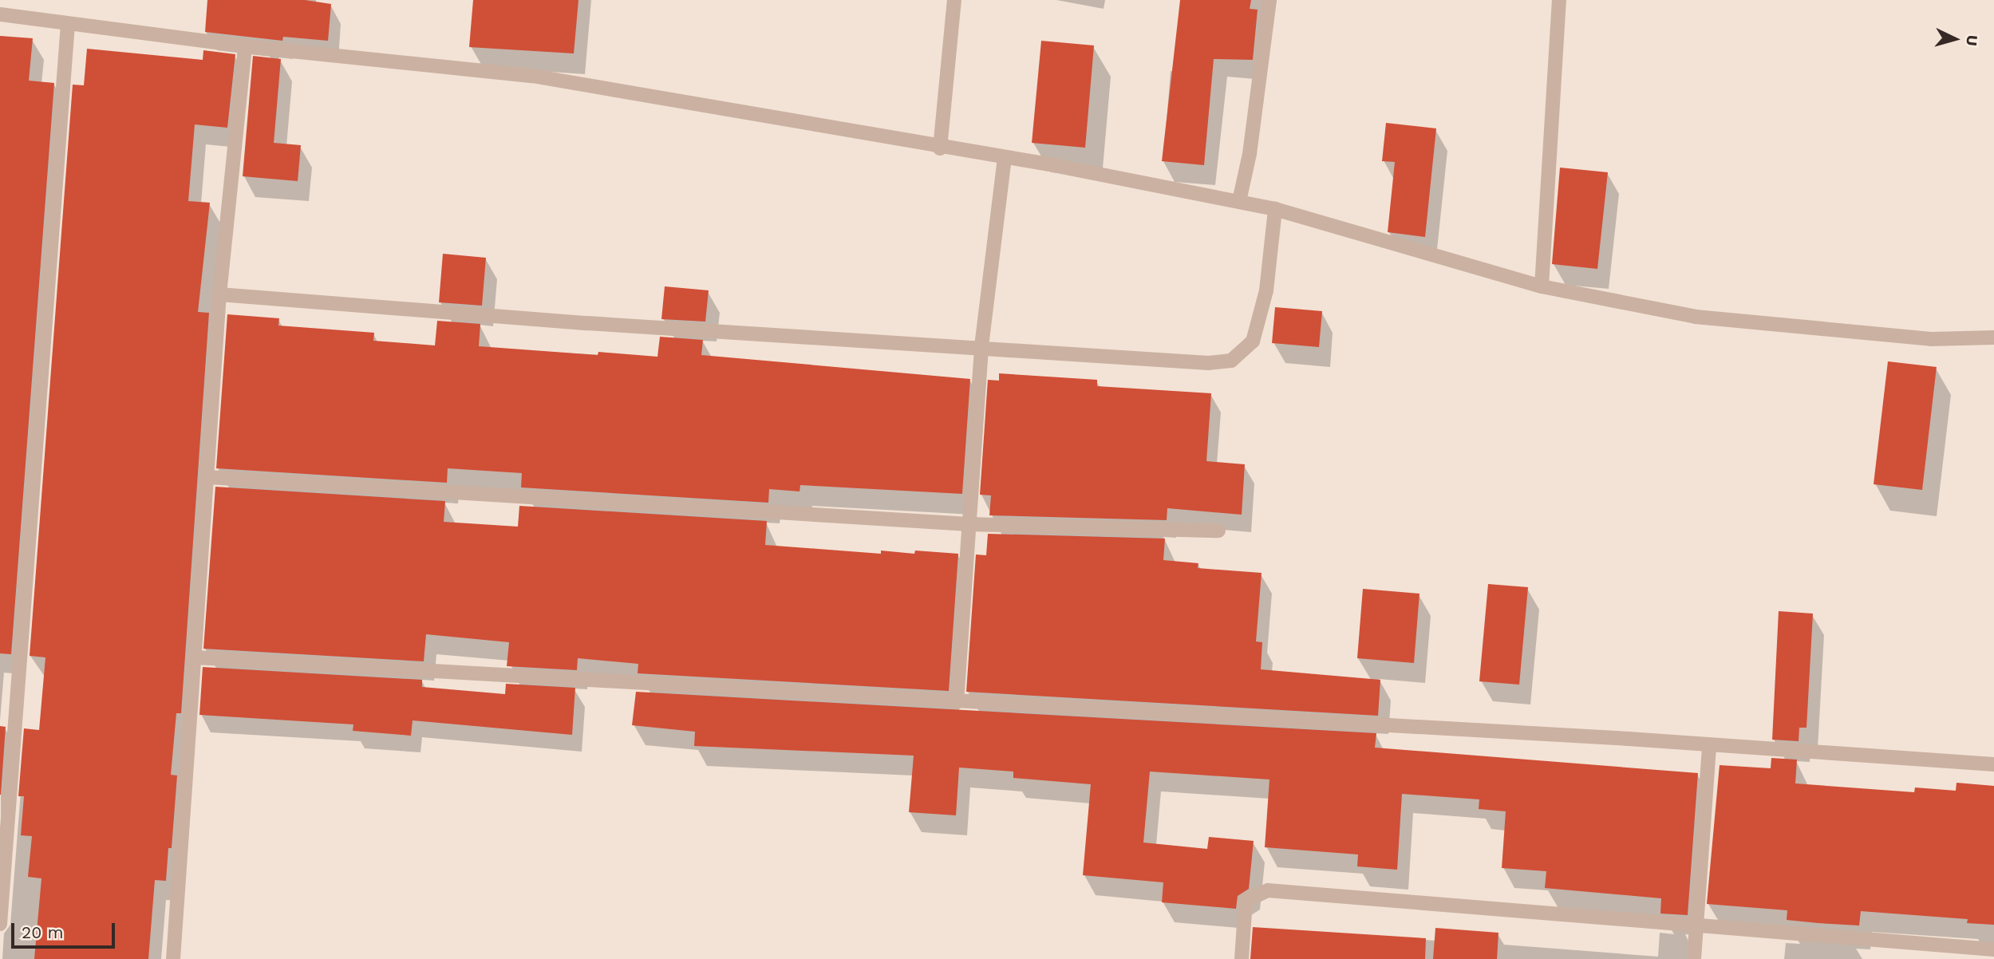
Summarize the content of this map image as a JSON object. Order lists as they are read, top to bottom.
{
  "scale_bar": "20 m",
  "north": "right"
}
